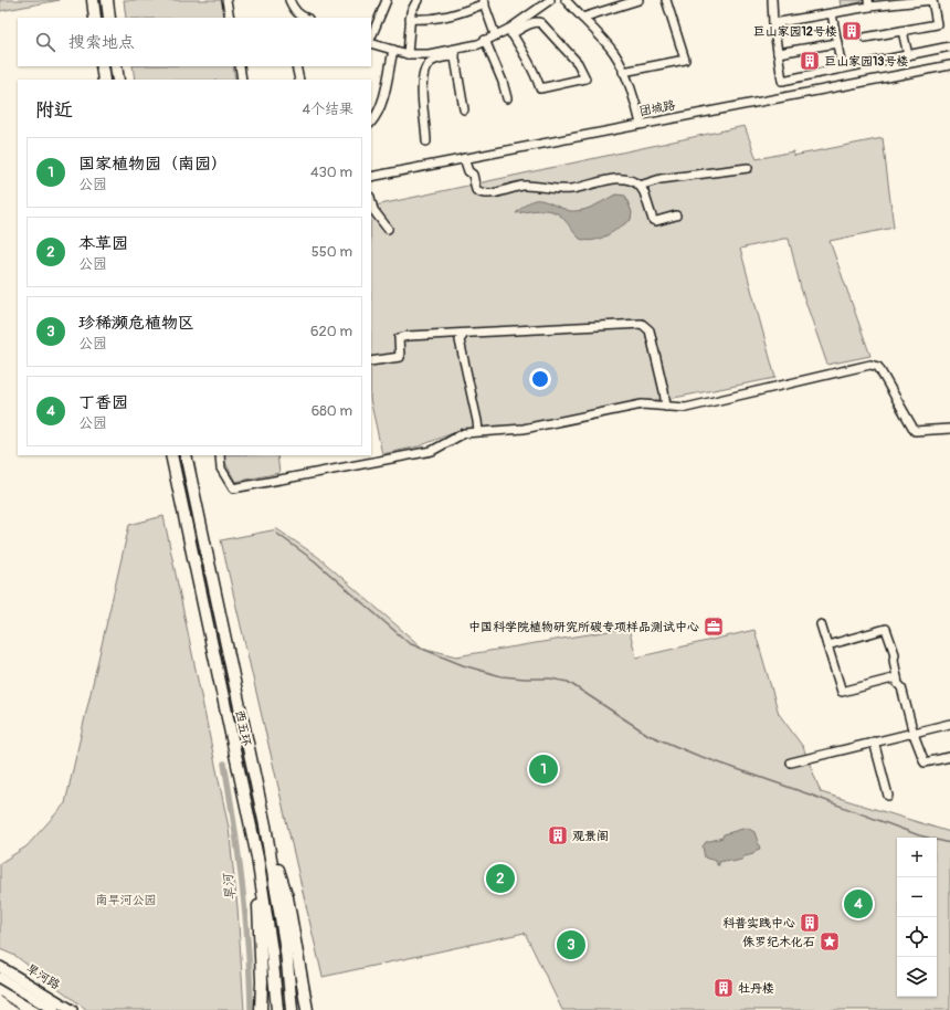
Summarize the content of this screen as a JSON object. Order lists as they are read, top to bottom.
{
  "streets": {
    "highway": ["西五环"],
    "main road": ["旱河路"],
    "street": ["团城路"]
  },
  "water": ["旱河"],
  "parks": ["南旱河公园"],
  "places": {
    "building": [
      "巨山家园12号楼",
      "巨山家园13号楼",
      "观景阁",
      "科普实践中心",
      "牡丹楼"
    ],
    "office": ["中国科学院植物研究所碳专项样品测试中心"],
    "place": ["侏罗纪木化石"]
  },
  "page": {
    "search": "搜索地点",
    "heading": ["附近", "4个结果"],
    "list": [
      {
        "mark": "1",
        "name": "国家植物园（南园）",
        "note": "公园",
        "value": "430 m"
      },
      {
        "mark": "2",
        "name": "本草园",
        "note": "公园",
        "value": "550 m"
      },
      {
        "mark": "3",
        "name": "珍稀濒危植物区",
        "note": "公园",
        "value": "620 m"
      },
      {
        "mark": "4",
        "name": "丁香园",
        "note": "公园",
        "value": "680 m"
      }
    ],
    "pins": [
      "1",
      "2",
      "4",
      "3"
    ],
    "map_buttons": ["+", "−"]
  }
}
